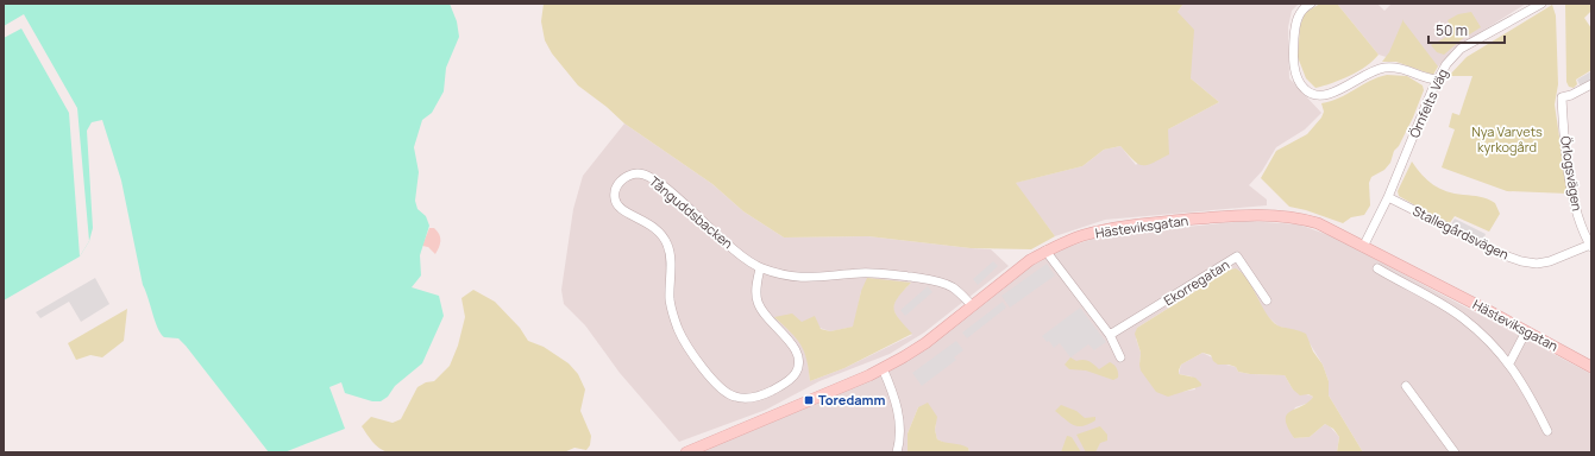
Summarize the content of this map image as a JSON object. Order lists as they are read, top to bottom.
{
  "streets": {
    "street": [
      "Örnfelts Väg",
      "Örlogsvägen",
      "Tånguddsbacken",
      "Hästeviksgatan",
      "Stallegårdsvägen",
      "Ekorregatan"
    ]
  },
  "crossings": [
    ["Örnfelts Väg", "Hästeviksgatan"],
    ["Örnfelts Väg", "Stallegårdsvägen"],
    ["Örlogsvägen", "Stallegårdsvägen"],
    ["Tånguddsbacken", "Hästeviksgatan"]
  ],
  "parks": ["Nya Varvets kyrkogård"],
  "places": {
    "transit": ["Toredamm"]
  },
  "scale_bar": "50 m"
}
